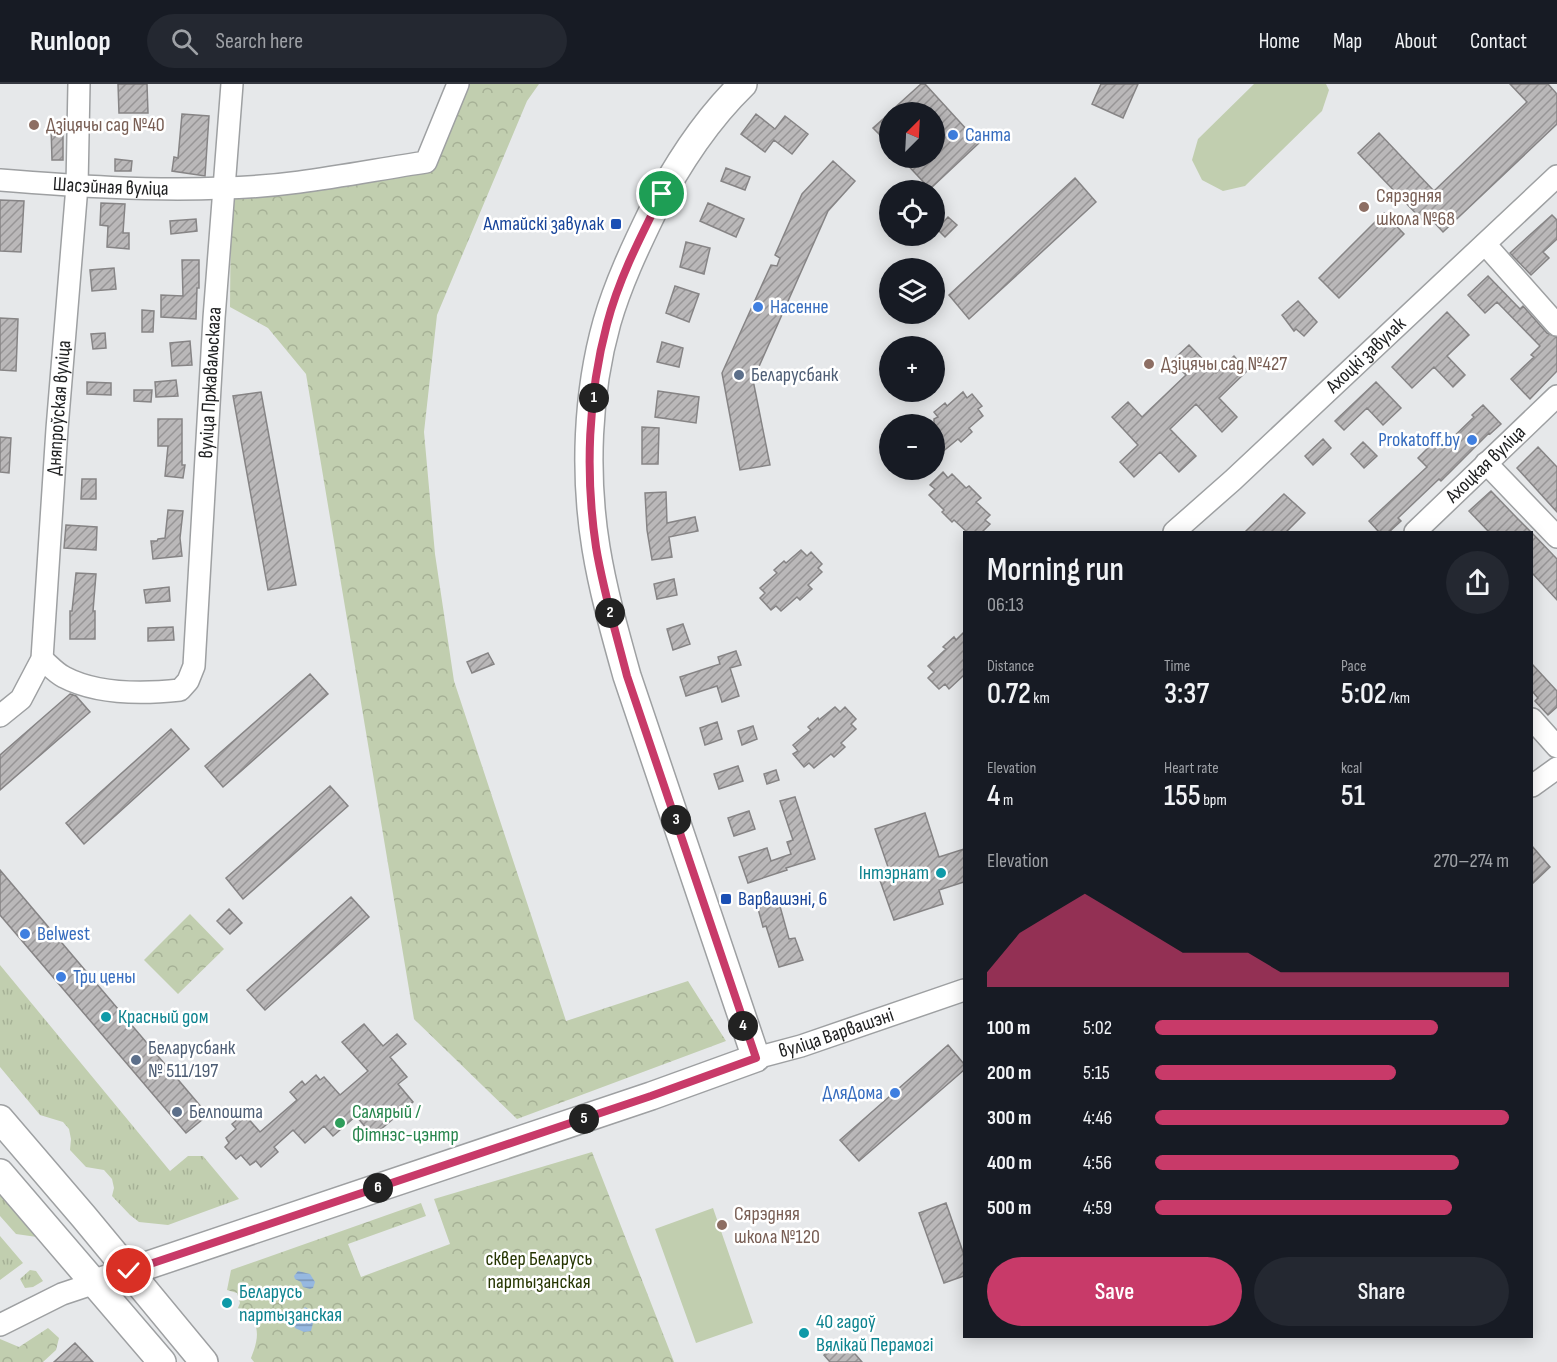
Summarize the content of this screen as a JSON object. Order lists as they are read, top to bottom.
{
  "streets": {
    "main road": ["вуліца Варвашэні"],
    "street": [
      "Шасэйная вуліца",
      "Ахоцкі завулак",
      "вуліца Пржавальскага",
      "Дняпроўская вуліца",
      "Ахоцкая вуліца"
    ]
  },
  "crossings": [
    ["Шасэйная вуліца", "вуліца Пржавальскага"],
    ["Шасэйная вуліца", "Дняпроўская вуліца"],
    ["вуліца Пржавальскага", "Дняпроўская вуліца"]
  ],
  "parks": ["сквер Беларусь партызанская"],
  "places": {
    "other": [
      "Дзіцячы сад №40",
      "Санта",
      "Сярэдняя школа №68",
      "Насенне",
      "Дзіцячы сад №427",
      "Беларусбанк",
      "Prokatoff.by",
      "Інтэрнат",
      "Belwest",
      "Три цены",
      "Красный дом",
      "Беларусбанк № 511/197",
      "ДляДома",
      "Белпошта",
      "Салярый / Фітнэс-цэнтр",
      "Сярэдняя школа №120",
      "Беларусь партызанская",
      "40 гадоў Вялікай Перамогі"
    ],
    "transit": ["Алтайскі завулак", "Варвашэні, 6"]
  },
  "north": "top right",
  "page": {
    "header": "Runloop",
    "search": "Search here",
    "nav": [
      "Home",
      "Map",
      "About",
      "Contact"
    ],
    "map_buttons": ["+", "−"],
    "pins": [
      "1",
      "2",
      "3",
      "4",
      "5",
      "6"
    ],
    "heading": ["Morning run", "06:13"],
    "stats": [
      ["Distance", "0.72 km"],
      ["Time", "3:37"],
      ["Pace", "5:02 /km"],
      ["Elevation", "4 m"],
      ["Heart rate", "155 bpm"],
      ["kcal", "51"]
    ],
    "chart": ["Elevation", "270–274 m"],
    "list": [
      {
        "name": "100 m",
        "note": "5:02"
      },
      {
        "name": "200 m",
        "note": "5:15"
      },
      {
        "name": "300 m",
        "note": "4:46"
      },
      {
        "name": "400 m",
        "note": "4:56"
      },
      {
        "name": "500 m",
        "note": "4:59"
      }
    ],
    "buttons": ["Save", "Share"]
  }
}
